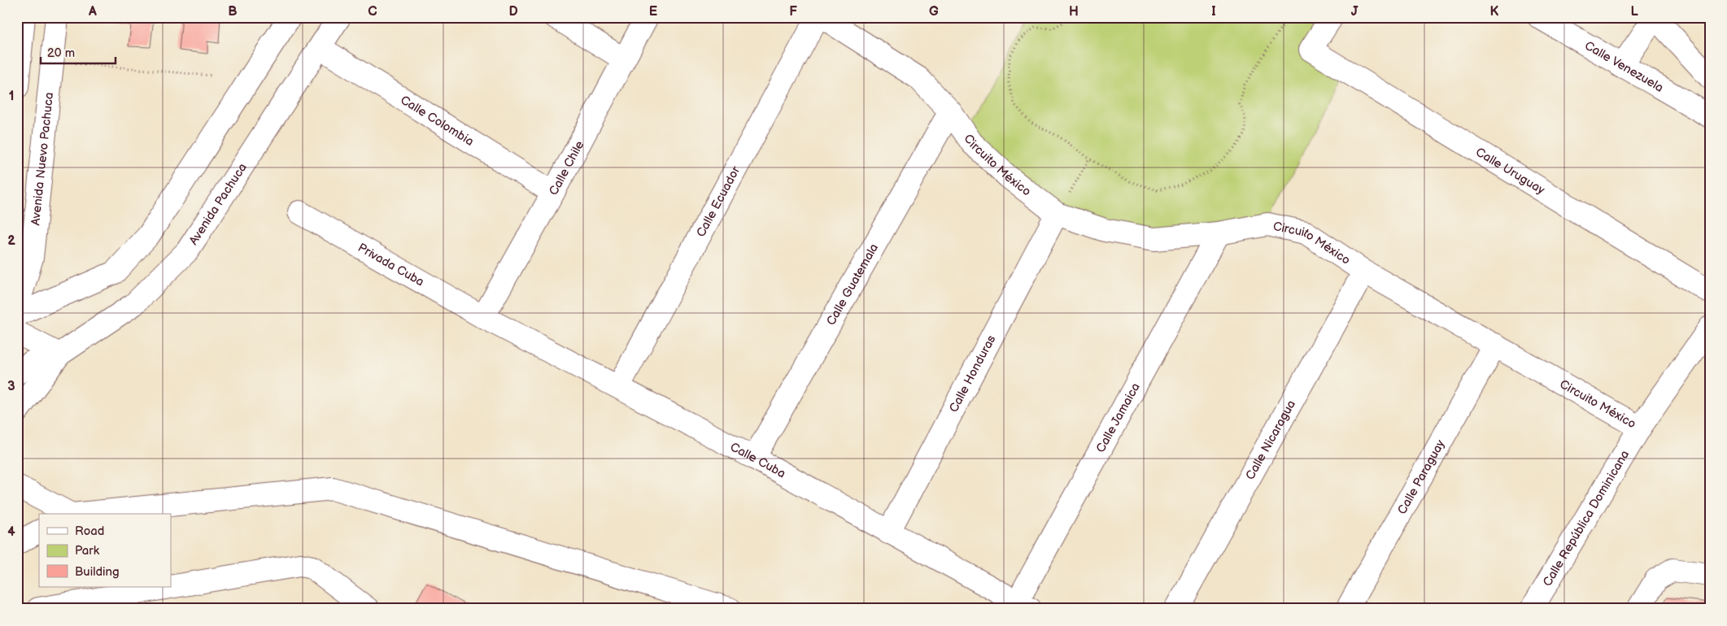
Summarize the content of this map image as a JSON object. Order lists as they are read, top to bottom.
{
  "streets": {
    "street": [
      "Calle Venezuela",
      "Calle Colombia",
      "Avenida Nuevo Pachuca",
      "Circuito México",
      "Calle Chile",
      "Calle Uruguay",
      "Calle Ecuador",
      "Avenida Pachuca",
      "Privada Cuba",
      "Calle Guatemala",
      "Calle Honduras",
      "Calle Jamaica",
      "Calle Nicaragua",
      "Calle Cuba",
      "Calle Paraguay",
      "Calle República Dominicana"
    ]
  },
  "crossings": [
    ["Calle Colombia", "Calle Chile"],
    ["Calle Colombia", "Avenida Pachuca"],
    ["Circuito México", "Calle Guatemala"],
    ["Circuito México", "Calle Honduras"],
    ["Circuito México", "Calle Jamaica"],
    ["Circuito México", "Calle Nicaragua"],
    ["Circuito México", "Calle Paraguay"],
    ["Circuito México", "Calle República Dominicana"],
    ["Calle Chile", "Privada Cuba"],
    ["Calle Chile", "Calle Cuba"],
    ["Calle Ecuador", "Calle Cuba"],
    ["Privada Cuba", "Calle Cuba"],
    ["Calle Guatemala", "Calle Cuba"],
    ["Calle Honduras", "Calle Cuba"],
    ["Calle Jamaica", "Calle Cuba"]
  ],
  "legend": ["Road", "Park", "Building"],
  "scale_bar": "20 m",
  "grid": {
    "columns": [
      "A",
      "B",
      "C",
      "D",
      "E",
      "F",
      "G",
      "H",
      "I",
      "J",
      "K",
      "L"
    ],
    "rows": [
      "1",
      "2",
      "3",
      "4"
    ]
  }
}
